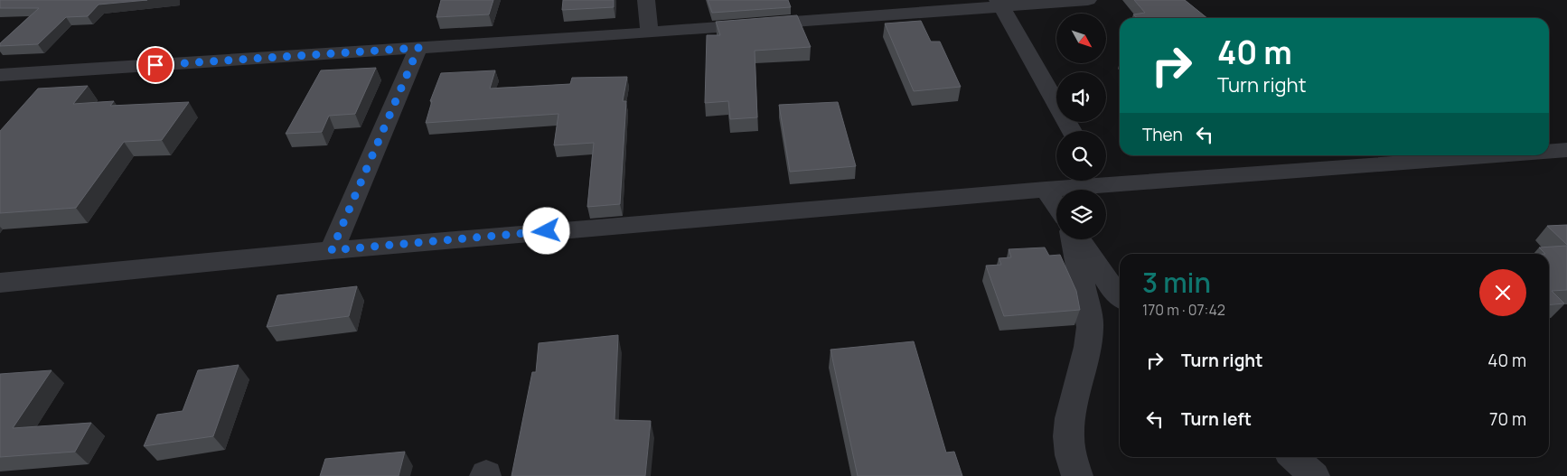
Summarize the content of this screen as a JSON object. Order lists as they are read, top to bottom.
{
  "north": "bottom right",
  "page": {
    "turn": ["40 m", "Turn right"],
    "then": "Then",
    "heading": ["3 min", "170 m · 07:42"],
    "list": [
      {
        "name": "Turn right",
        "value": "40 m"
      },
      {
        "name": "Turn left",
        "value": "70 m"
      }
    ]
  }
}
